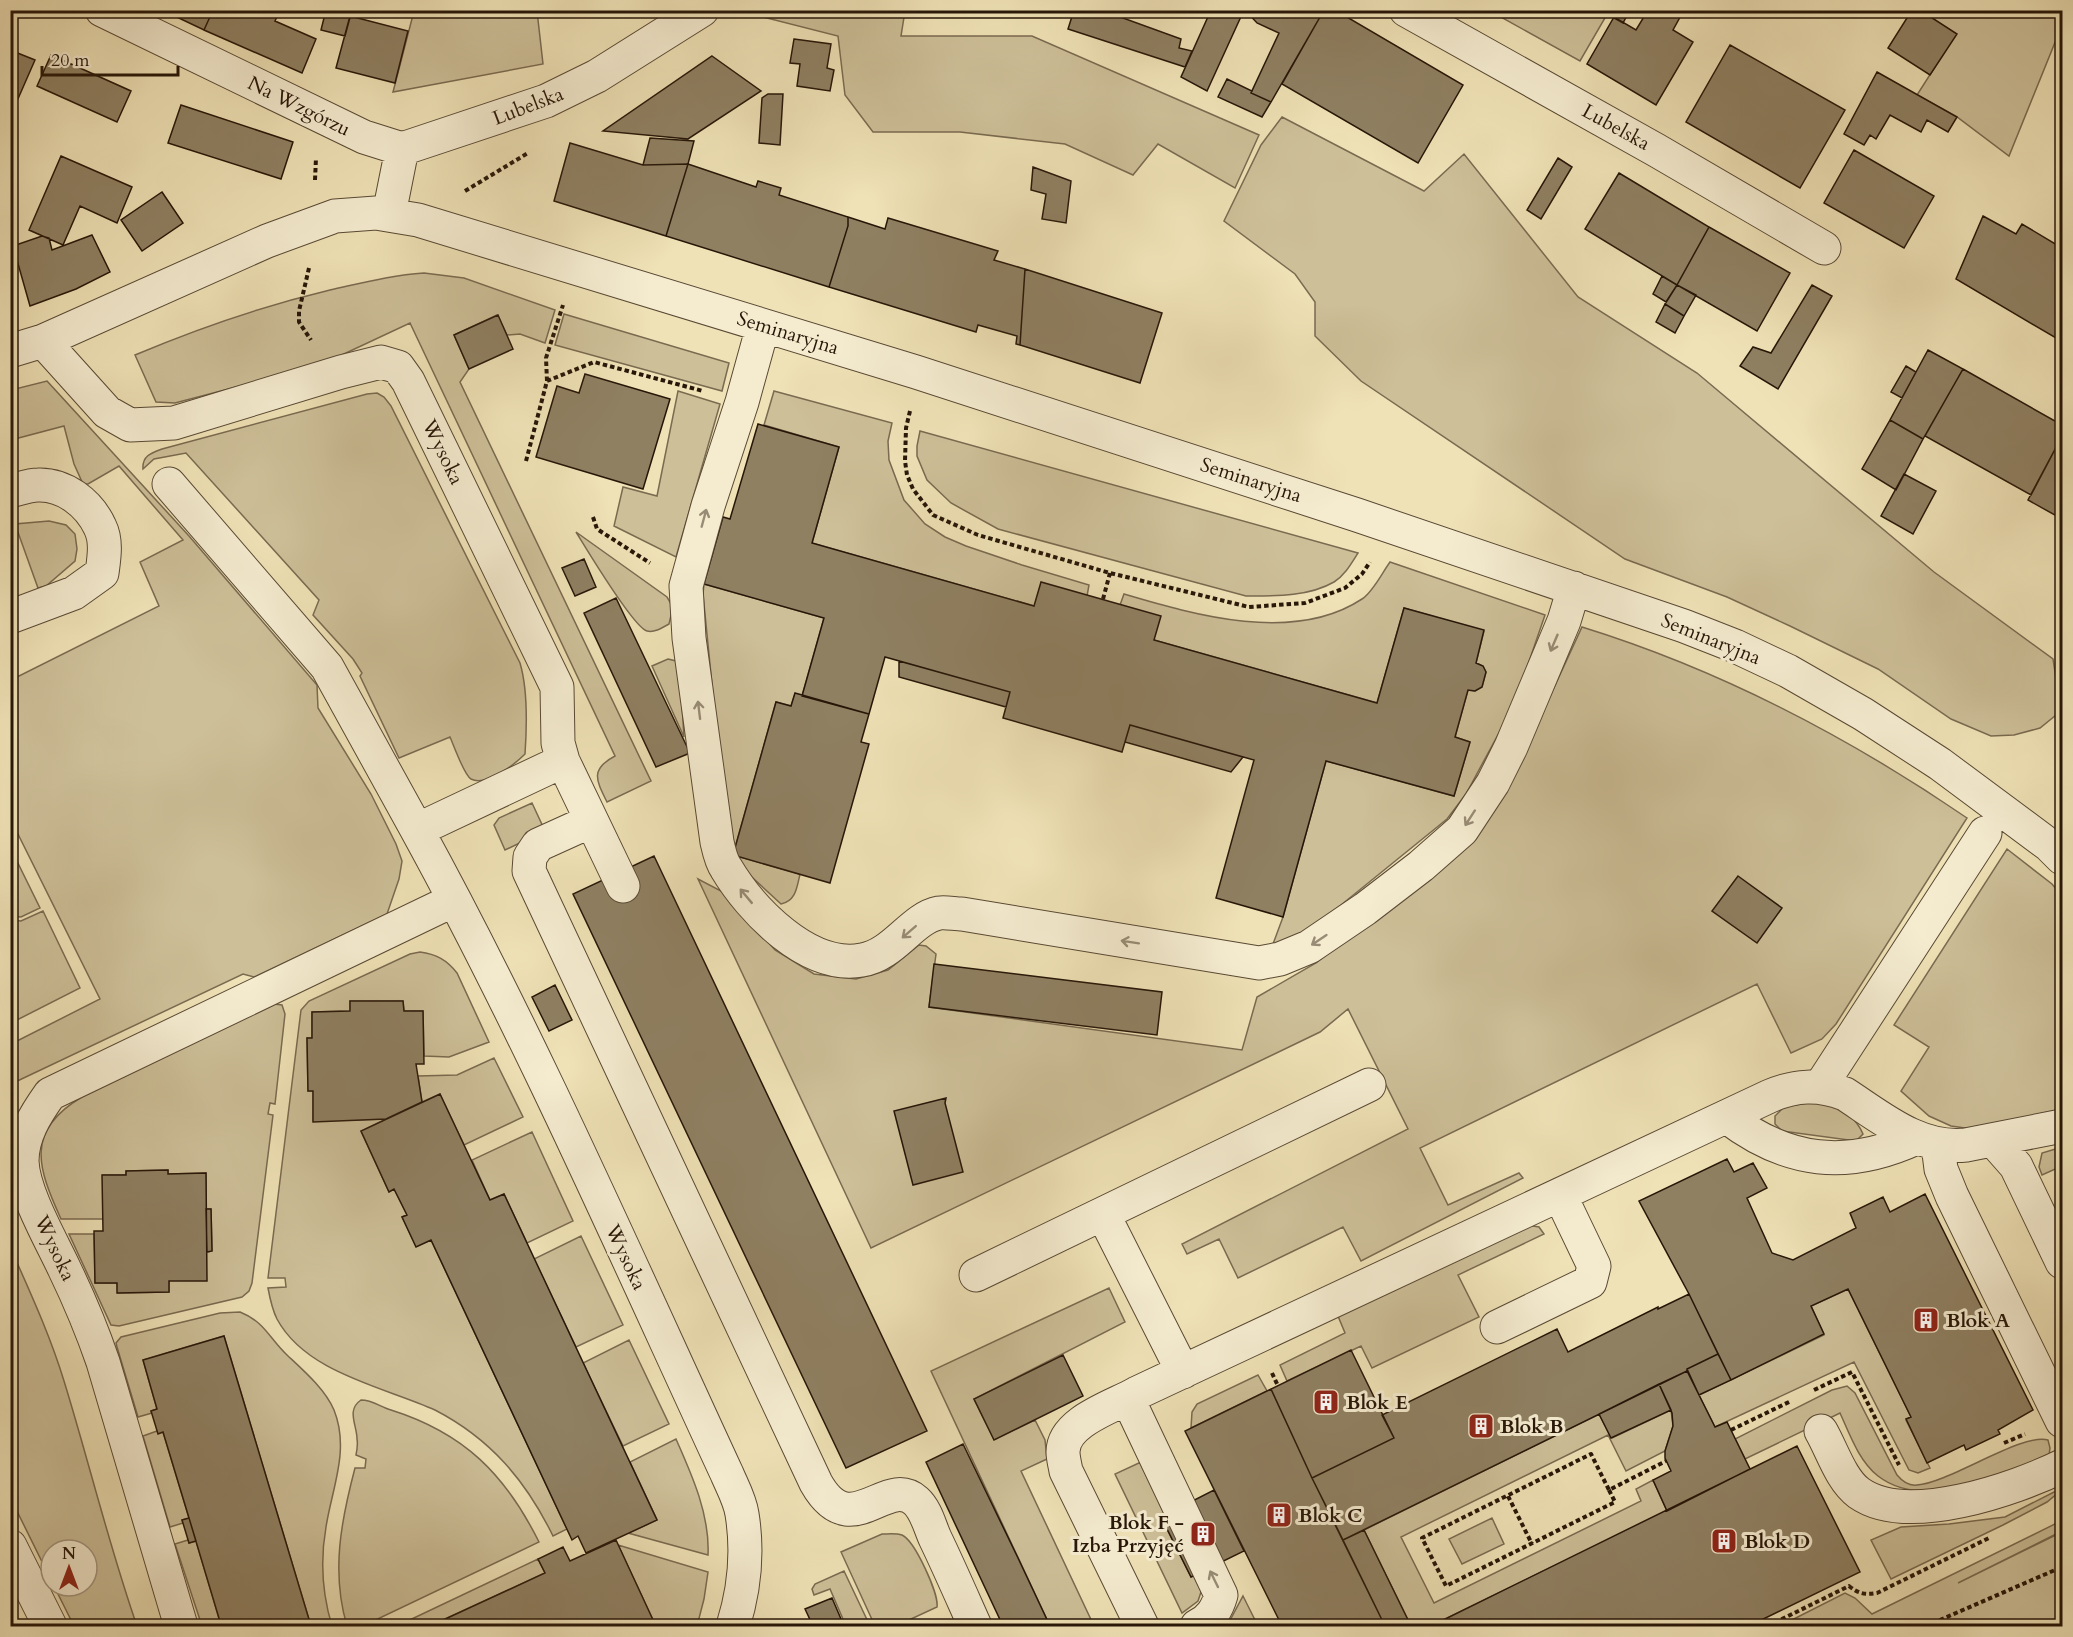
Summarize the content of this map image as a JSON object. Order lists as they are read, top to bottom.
{
  "streets": {
    "street": [
      "Na Wzgórzu",
      "Lubelska",
      "Seminaryjna",
      "Wysoka"
    ]
  },
  "crossings": [
    ["Na Wzgórzu", "Lubelska"]
  ],
  "places": {
    "building": [
      "Blok A",
      "Blok E",
      "Blok B",
      "Blok C",
      "Blok F - Izba Przyjęć",
      "Blok D"
    ]
  },
  "scale_bar": "20 m",
  "north": "top"
}
